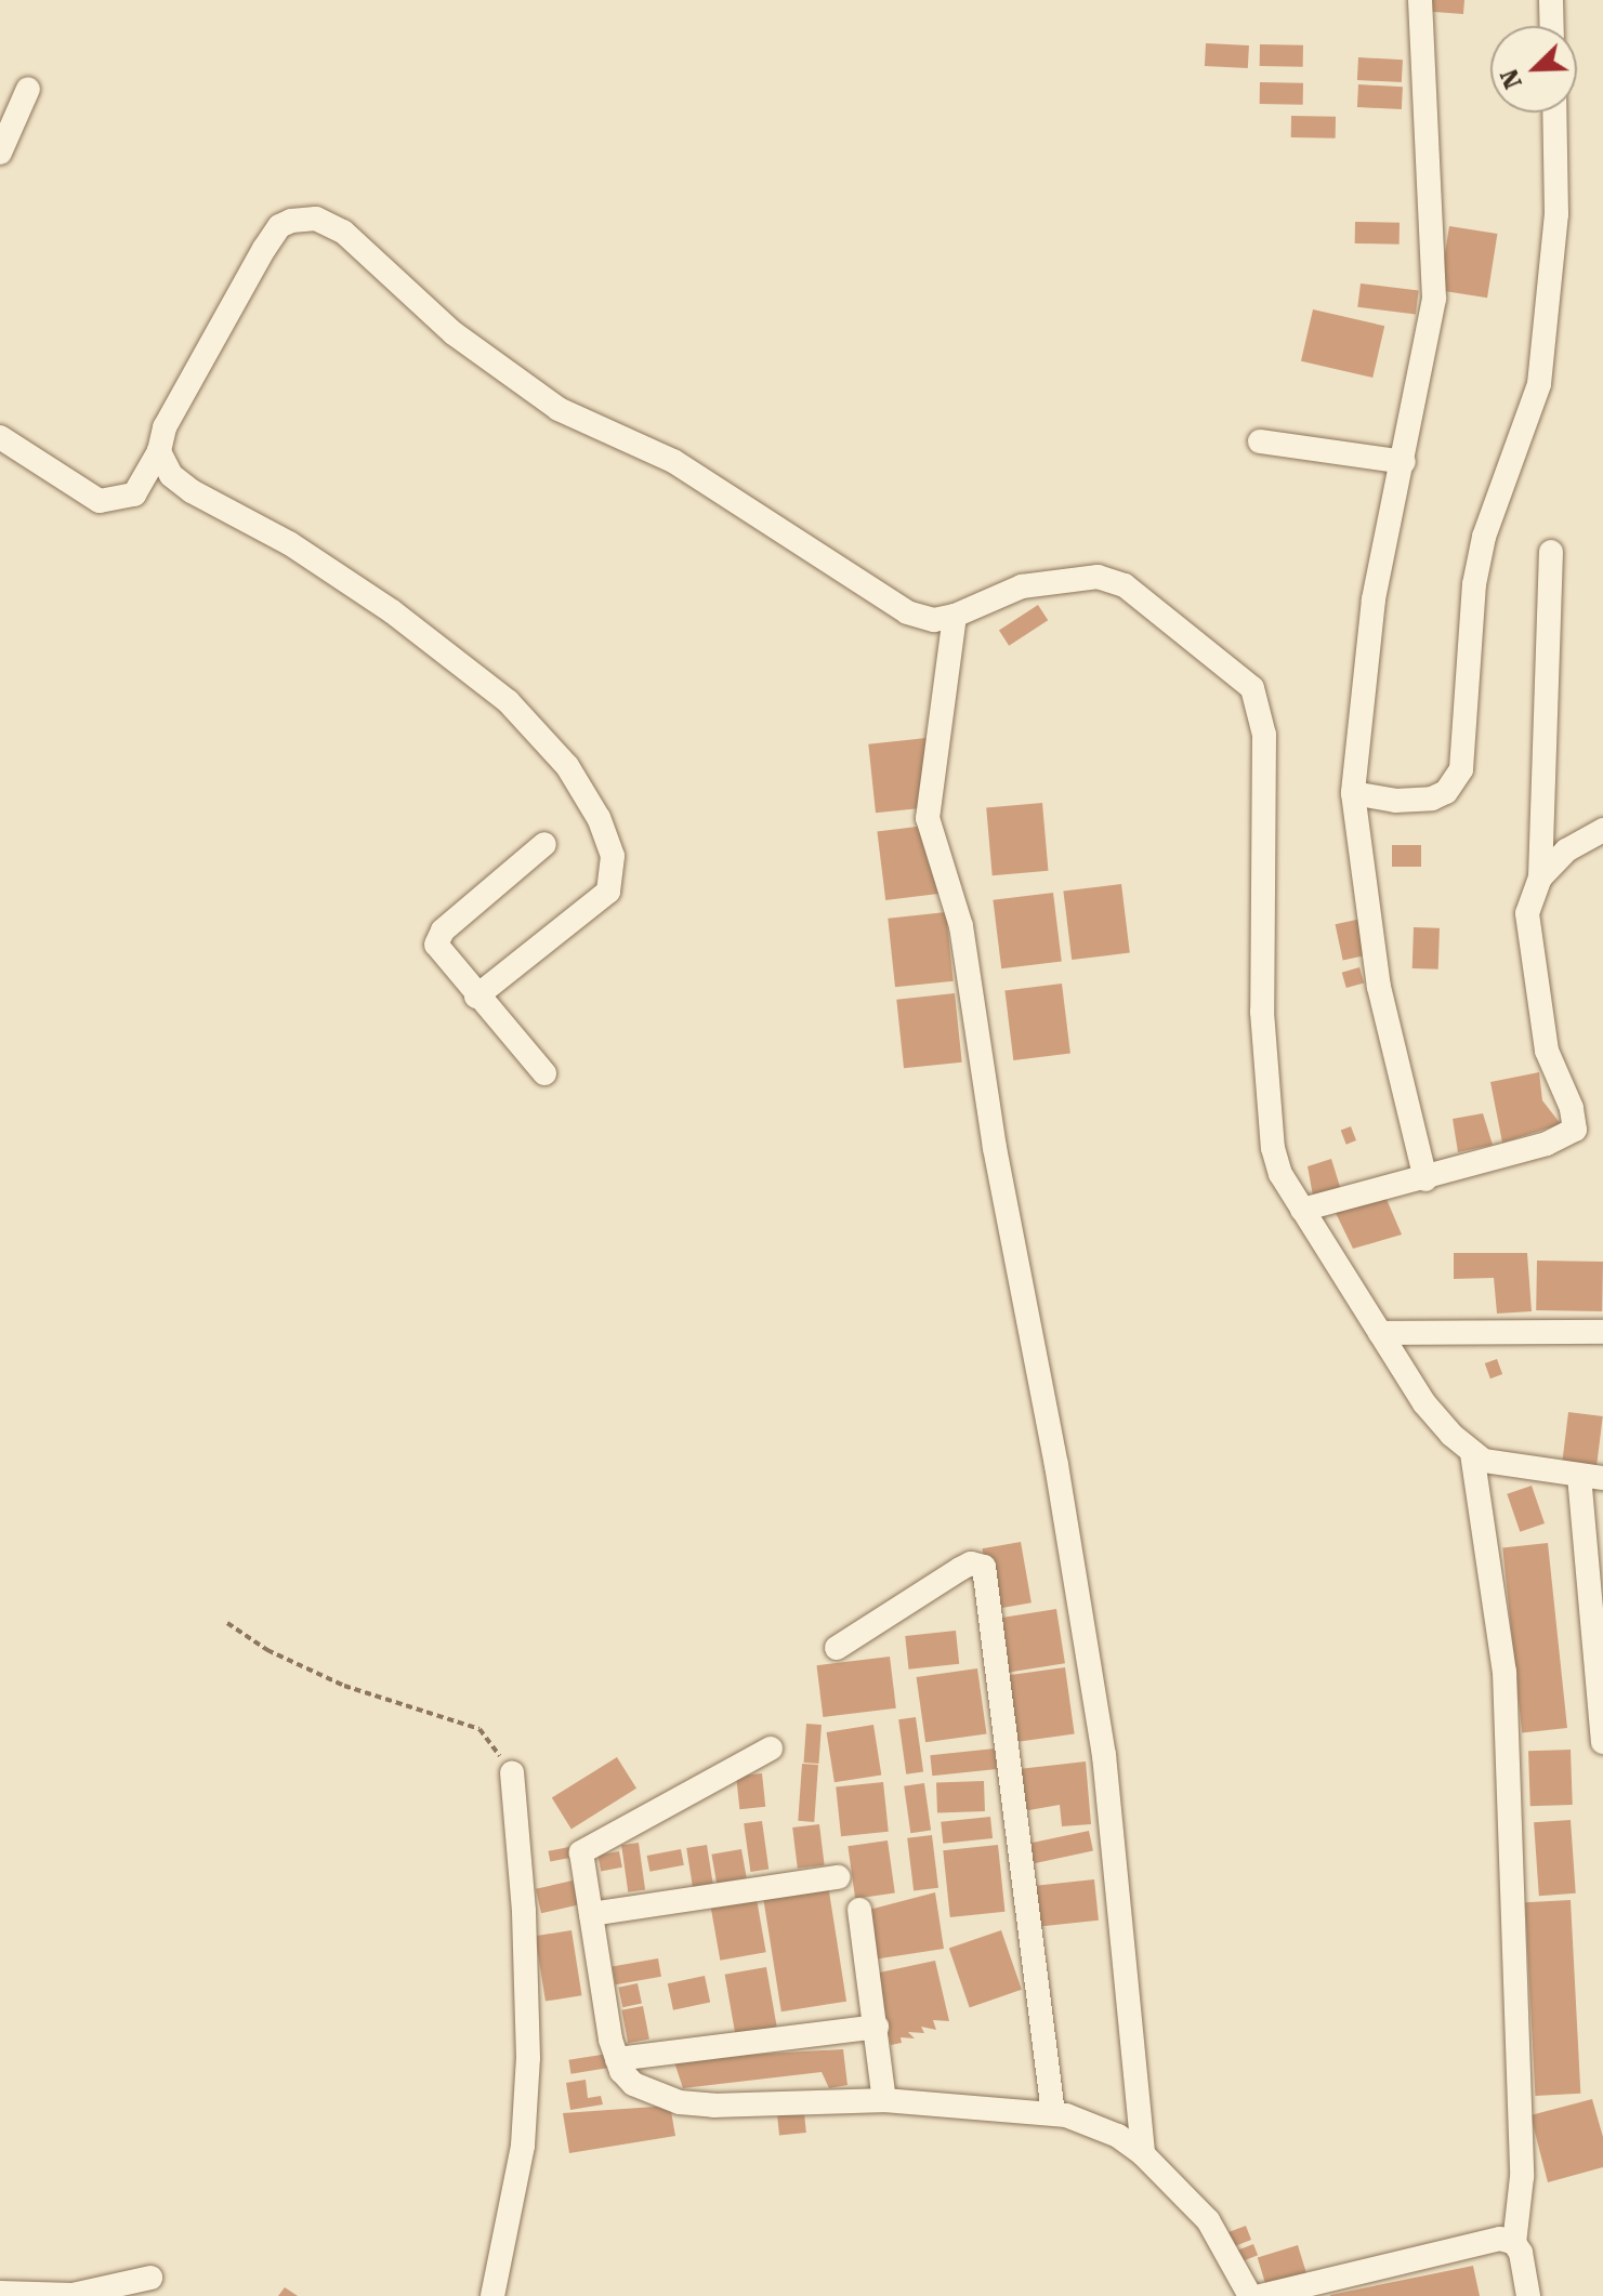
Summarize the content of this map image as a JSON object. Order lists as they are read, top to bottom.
{
  "north": "bottom left"
}
